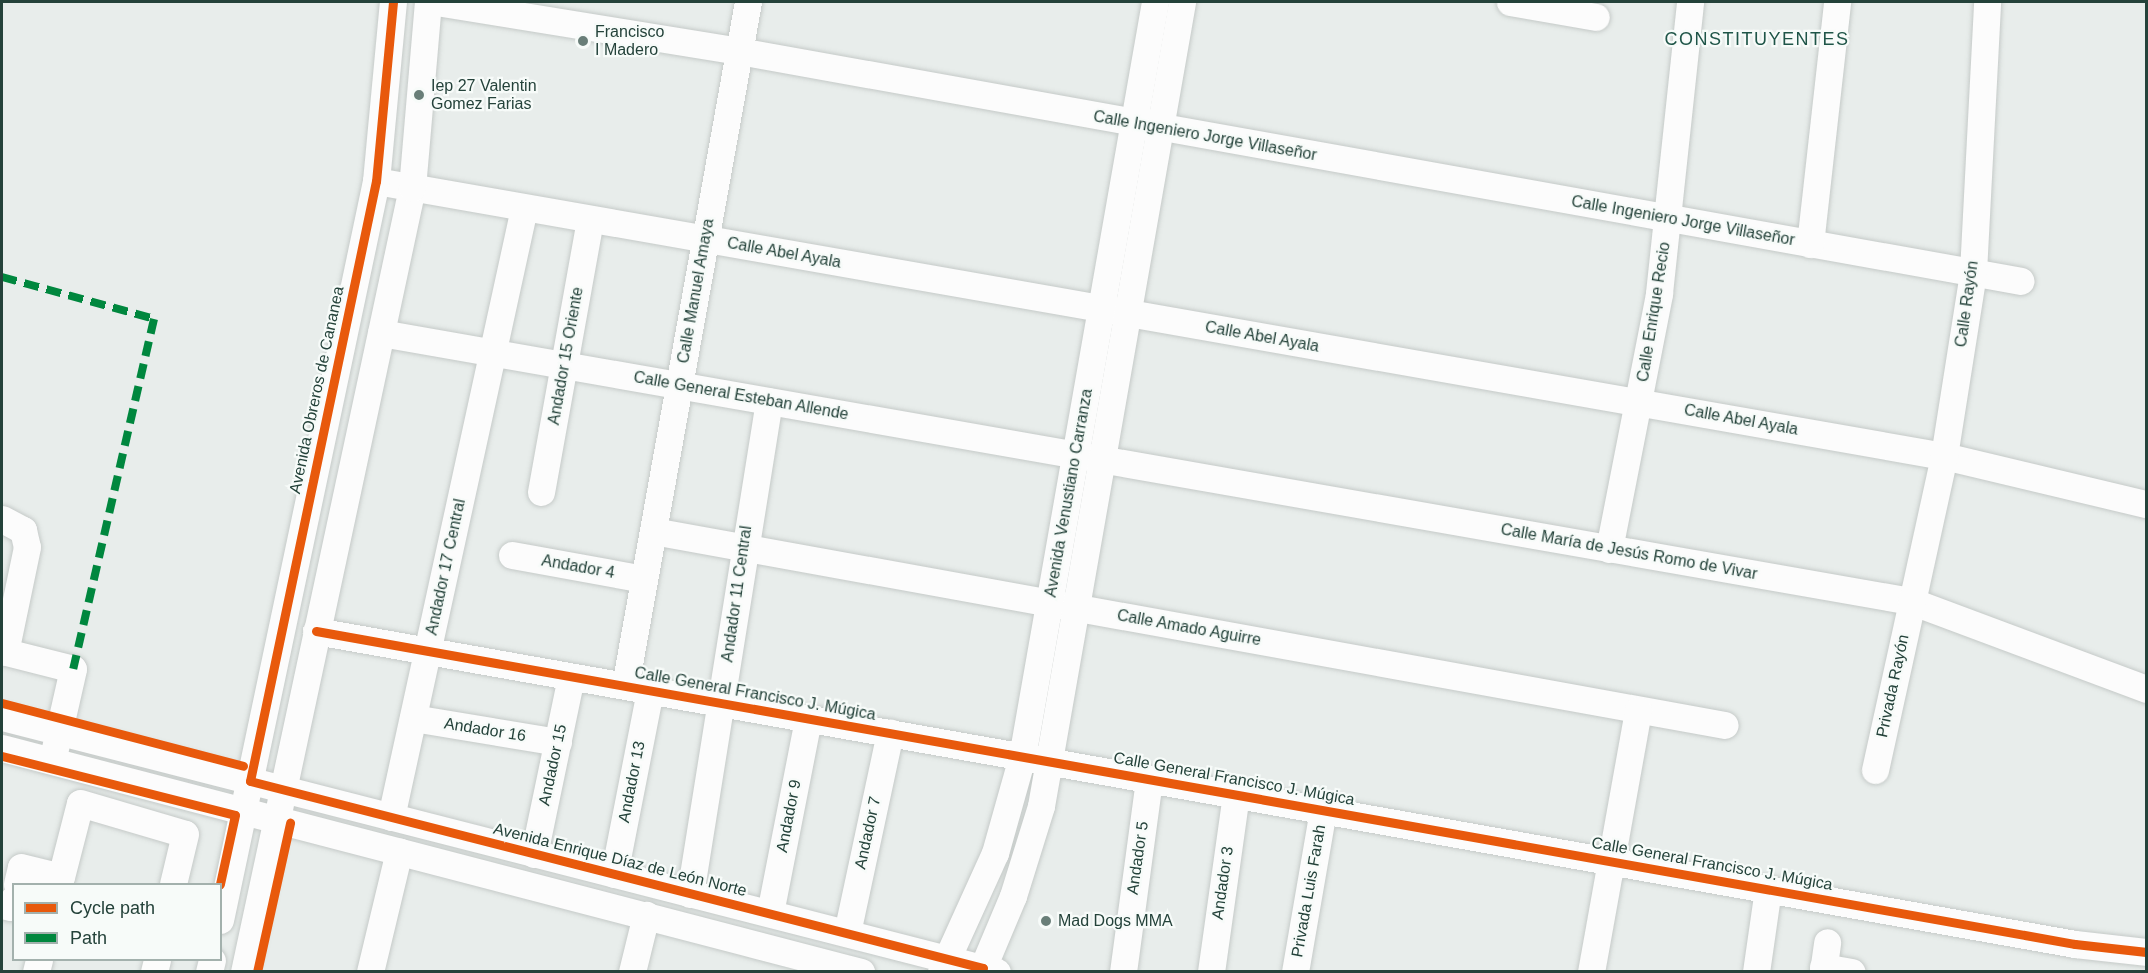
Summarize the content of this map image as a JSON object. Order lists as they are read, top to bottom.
{
  "streets": {
    "street": [
      "Calle Ingeniero Jorge Villaseñor",
      "Calle Abel Ayala",
      "Calle Manuel Amaya",
      "Calle Rayón",
      "Calle Enrique Recio",
      "Andador 15 Oriente",
      "Avenida Obreros de Cananea",
      "Calle General Esteban Allende",
      "Avenida Venustiano Carranza",
      "Calle María de Jesús Romo de Vivar",
      "Andador 17 Central",
      "Andador 4",
      "Andador 11 Central",
      "Calle Amado Aguirre",
      "Privada Rayón",
      "Calle General Francisco J. Múgica",
      "Andador 16",
      "Andador 15",
      "Andador 13",
      "Andador 9",
      "Andador 7",
      "Andador 5",
      "Avenida Enrique Díaz de León Norte",
      "Andador 3",
      "Privada Luis Farah"
    ]
  },
  "crossings": [
    ["Calle Ingeniero Jorge Villaseñor", "Calle Manuel Amaya"],
    ["Calle Ingeniero Jorge Villaseñor", "Calle Rayón"],
    ["Calle Ingeniero Jorge Villaseñor", "Calle Enrique Recio"],
    ["Calle Ingeniero Jorge Villaseñor", "Avenida Venustiano Carranza"],
    ["Calle Abel Ayala", "Calle Manuel Amaya"],
    ["Calle Abel Ayala", "Calle Rayón"],
    ["Calle Abel Ayala", "Calle Enrique Recio"],
    ["Calle Abel Ayala", "Andador 15 Oriente"],
    ["Calle Abel Ayala", "Avenida Obreros de Cananea"],
    ["Calle Abel Ayala", "Avenida Venustiano Carranza"],
    ["Calle Abel Ayala", "Andador 17 Central"],
    ["Calle Manuel Amaya", "Calle General Esteban Allende"],
    ["Calle Manuel Amaya", "Andador 4"],
    ["Calle Manuel Amaya", "Calle Amado Aguirre"],
    ["Calle Manuel Amaya", "Calle General Francisco J. Múgica"],
    ["Calle Manuel Amaya", "Andador 13"],
    ["Calle Rayón", "Calle María de Jesús Romo de Vivar"],
    ["Calle Rayón", "Privada Rayón"],
    ["Calle Enrique Recio", "Calle María de Jesús Romo de Vivar"],
    ["Andador 15 Oriente", "Calle General Esteban Allende"],
    ["Avenida Obreros de Cananea", "Avenida Enrique Díaz de León Norte"],
    ["Calle General Esteban Allende", "Avenida Venustiano Carranza"],
    ["Calle General Esteban Allende", "Calle María de Jesús Romo de Vivar"],
    ["Calle General Esteban Allende", "Andador 17 Central"],
    ["Calle General Esteban Allende", "Andador 11 Central"],
    ["Avenida Venustiano Carranza", "Calle María de Jesús Romo de Vivar"],
    ["Avenida Venustiano Carranza", "Calle Amado Aguirre"],
    ["Avenida Venustiano Carranza", "Calle General Francisco J. Múgica"],
    ["Avenida Venustiano Carranza", "Avenida Enrique Díaz de León Norte"],
    ["Calle María de Jesús Romo de Vivar", "Privada Rayón"],
    ["Andador 17 Central", "Calle General Francisco J. Múgica"],
    ["Andador 17 Central", "Andador 16"],
    ["Andador 17 Central", "Avenida Enrique Díaz de León Norte"],
    ["Andador 11 Central", "Calle Amado Aguirre"],
    ["Andador 11 Central", "Calle General Francisco J. Múgica"],
    ["Andador 11 Central", "Avenida Enrique Díaz de León Norte"],
    ["Calle General Francisco J. Múgica", "Andador 15"],
    ["Calle General Francisco J. Múgica", "Andador 13"],
    ["Calle General Francisco J. Múgica", "Andador 9"],
    ["Calle General Francisco J. Múgica", "Andador 7"],
    ["Calle General Francisco J. Múgica", "Andador 5"],
    ["Calle General Francisco J. Múgica", "Andador 3"],
    ["Calle General Francisco J. Múgica", "Privada Luis Farah"],
    ["Andador 16", "Andador 15"],
    ["Andador 15", "Avenida Enrique Díaz de León Norte"],
    ["Andador 13", "Avenida Enrique Díaz de León Norte"],
    ["Andador 9", "Avenida Enrique Díaz de León Norte"],
    ["Andador 7", "Avenida Enrique Díaz de León Norte"]
  ],
  "districts": ["CONSTITUYENTES"],
  "places": ["Francisco I Madero", "Iep 27 Valentin Gomez Farias", "Mad Dogs MMA"],
  "legend": ["Cycle path", "Path"]
}
